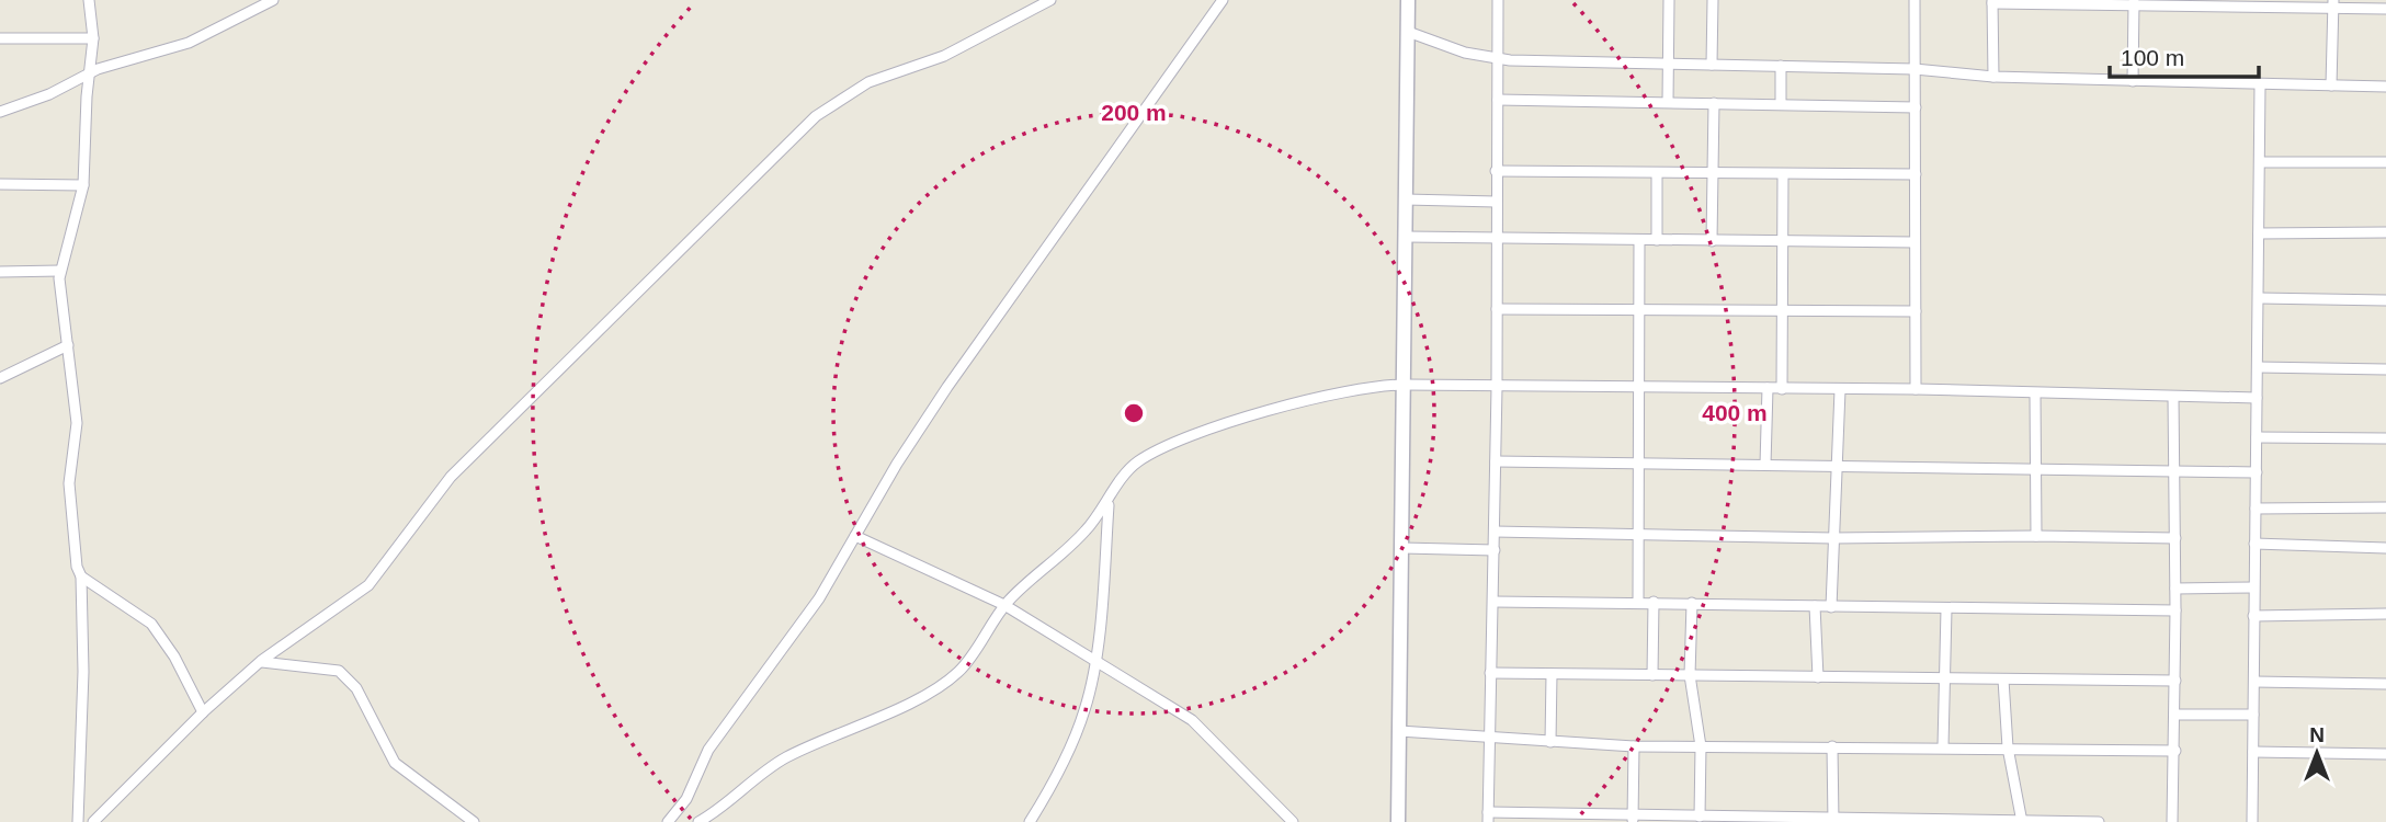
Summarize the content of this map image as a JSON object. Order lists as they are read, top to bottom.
{
  "scale_bar": "100 m",
  "north": "top",
  "rings": ["200 m", "400 m"]
}
